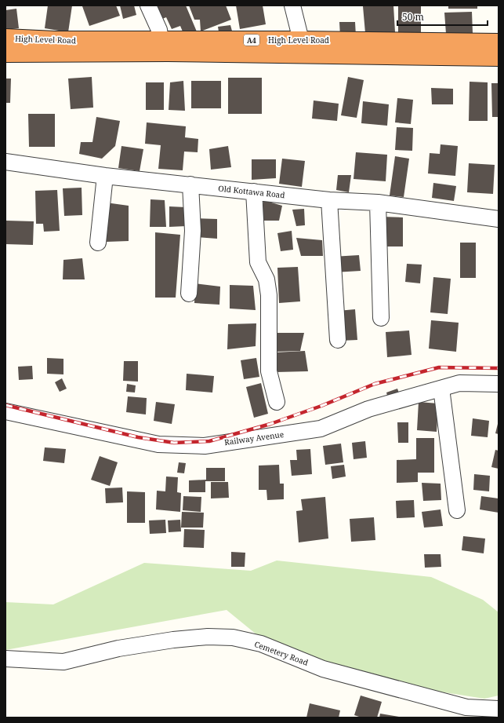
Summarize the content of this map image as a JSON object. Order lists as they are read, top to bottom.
{
  "streets": {
    "highway": ["High Level Road", "A4"],
    "street": ["Old Kottawa Road", "Railway Avenue", "Cemetery Road"]
  },
  "scale_bar": "50 m"
}
